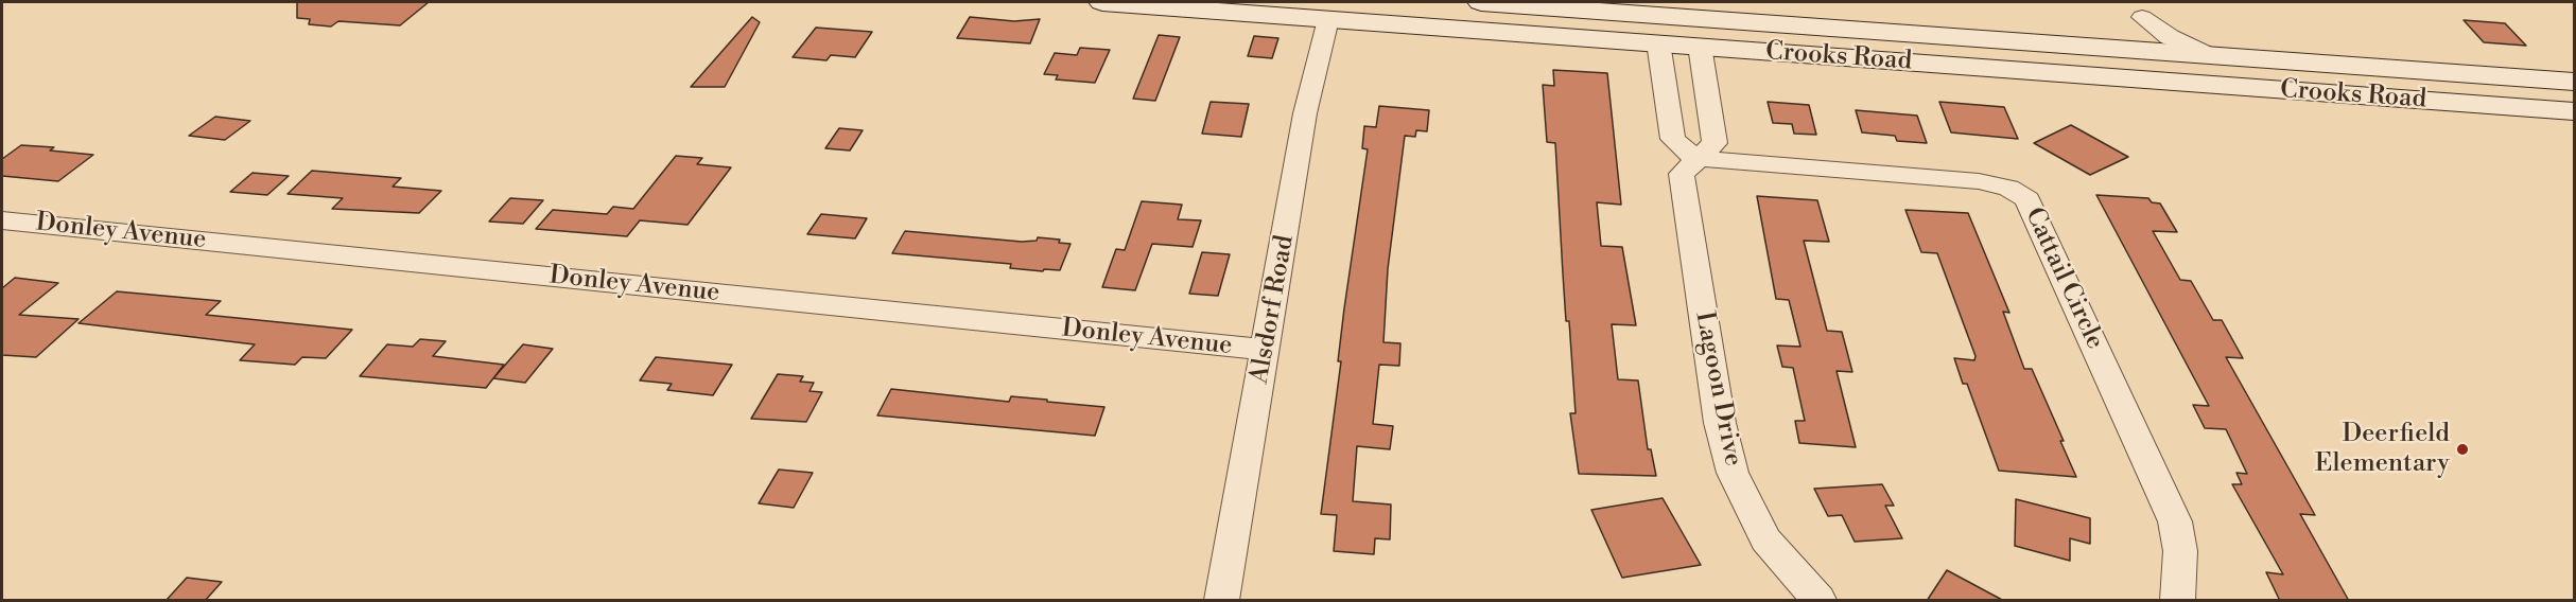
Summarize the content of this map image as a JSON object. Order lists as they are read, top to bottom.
{
  "streets": {
    "main road": ["Crooks Road"],
    "street": [
      "Donley Avenue",
      "Cattail Circle",
      "Alsdorf Road",
      "Lagoon Drive"
    ]
  },
  "crossings": [
    ["Crooks Road", "Alsdorf Road"],
    ["Crooks Road", "Lagoon Drive"],
    ["Donley Avenue", "Alsdorf Road"],
    ["Cattail Circle", "Lagoon Drive"]
  ],
  "places": ["Deerfield Elementary"]
}
